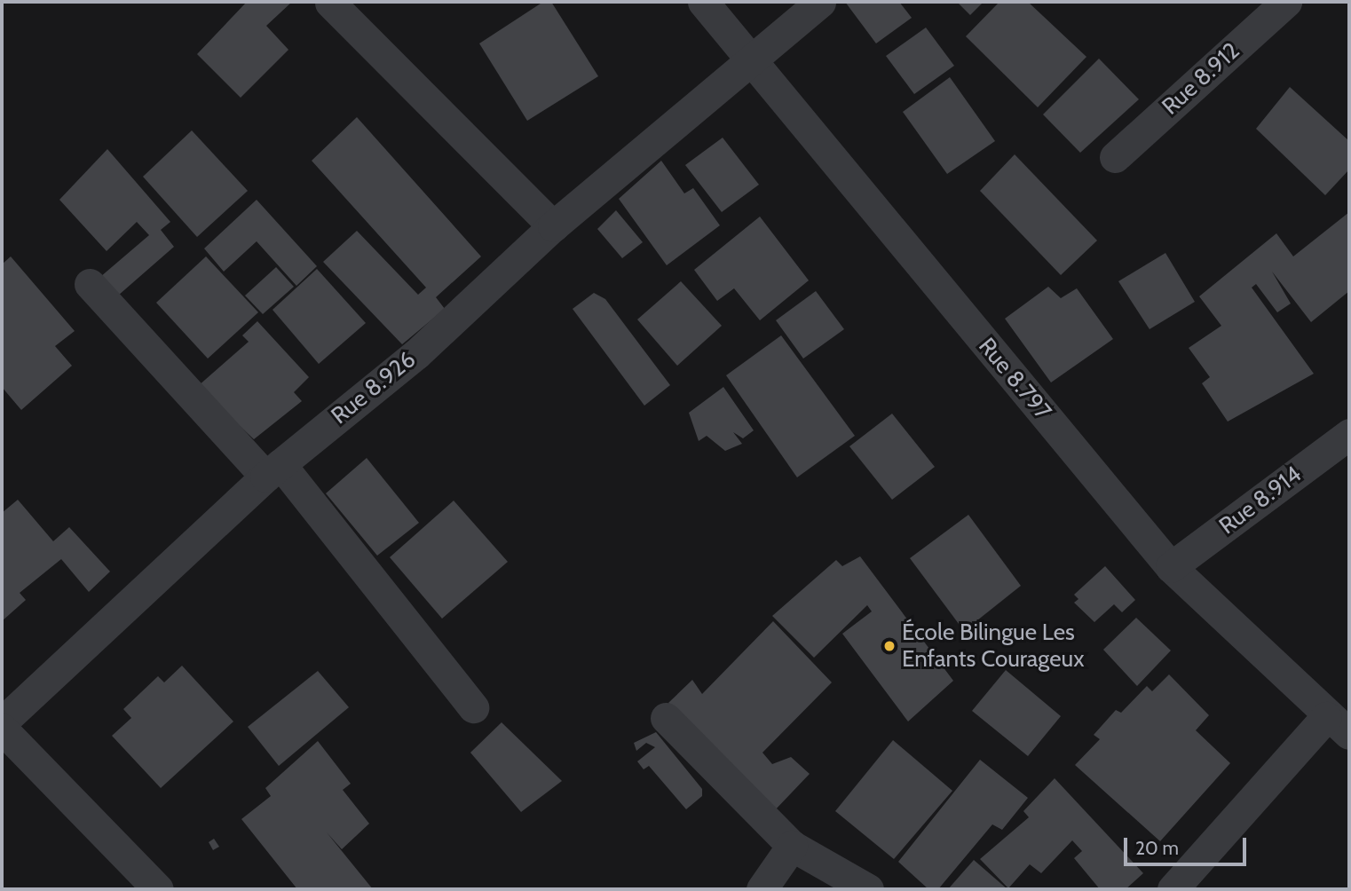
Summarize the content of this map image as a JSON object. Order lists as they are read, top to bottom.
{
  "streets": {
    "street": [
      "Rue 8.912",
      "Rue 8.797",
      "Rue 8.926",
      "Rue 8.914"
    ]
  },
  "crossings": [
    ["Rue 8.797", "Rue 8.926"],
    ["Rue 8.797", "Rue 8.914"]
  ],
  "places": ["École Bilingue Les Enfants Courageux"],
  "scale_bar": "20 m"
}
